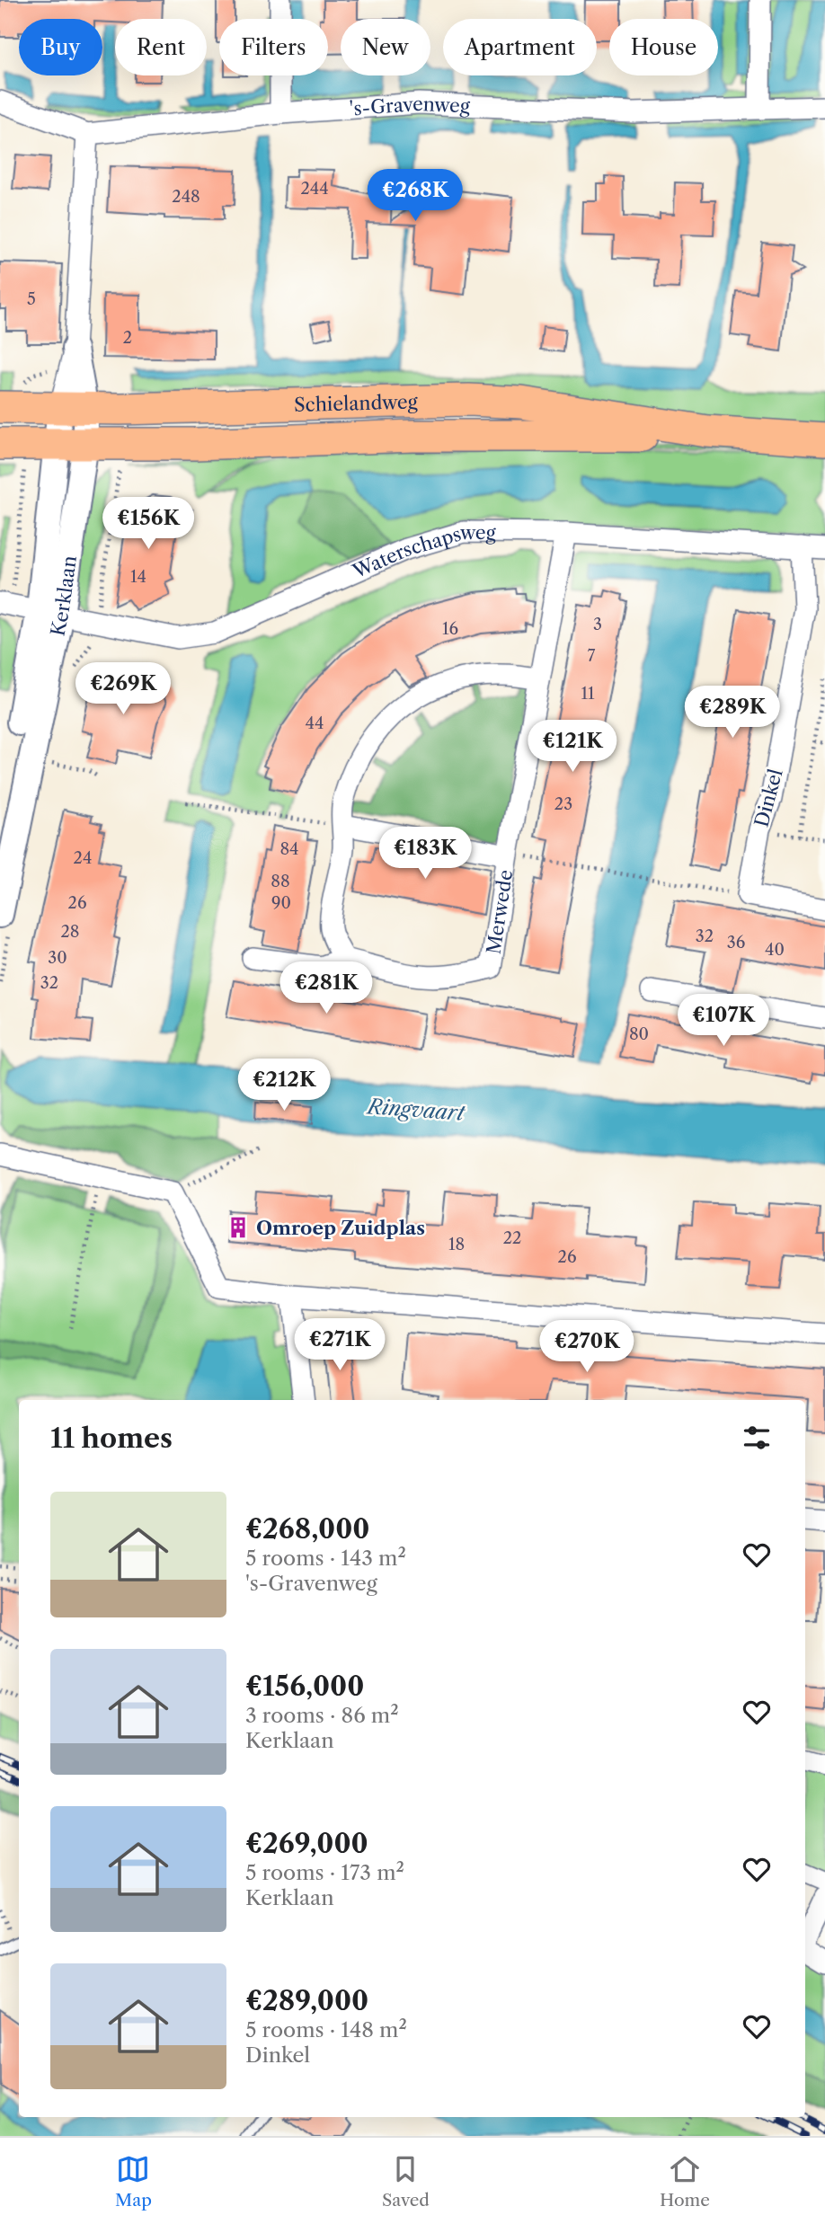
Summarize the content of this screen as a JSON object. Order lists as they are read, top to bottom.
{
  "streets": {
    "main road": ["Schielandweg"],
    "street": [
      "'s-Gravenweg",
      "Waterschapsweg",
      "Kerklaan",
      "Dinkel",
      "Merwede"
    ]
  },
  "crossings": [
    ["'s-Gravenweg", "Kerklaan"],
    ["Schielandweg", "Kerklaan"],
    ["Waterschapsweg", "Kerklaan"],
    ["Waterschapsweg", "Dinkel"],
    ["Waterschapsweg", "Merwede"]
  ],
  "water": ["Ringvaart"],
  "places": {
    "building": ["Omroep Zuidplas"]
  },
  "house_numbers": [
    "244",
    "248",
    "5",
    "2",
    "14",
    "3",
    "16",
    "7",
    "11",
    "44",
    "23",
    "84",
    "24",
    "88",
    "26",
    "90",
    "28",
    "32",
    "36",
    "40",
    "30",
    "32",
    "80",
    "22",
    "18",
    "26"
  ],
  "page": {
    "chip": [
      "Buy",
      "Rent",
      "Filters",
      "New",
      "Apartment",
      "House"
    ],
    "price": [
      "€268K",
      "€156K",
      "€269K",
      "€289K",
      "€121K",
      "€183K",
      "€281K",
      "€107K",
      "€212K",
      "€271K",
      "€270K"
    ],
    "heading": "11 homes",
    "list": [
      {
        "name": "€268,000",
        "note": "5 rooms · 143 m² · 's-Gravenweg"
      },
      {
        "name": "€156,000",
        "note": "3 rooms · 86 m² · Kerklaan"
      },
      {
        "name": "€269,000",
        "note": "5 rooms · 173 m² · Kerklaan"
      },
      {
        "name": "€289,000",
        "note": "5 rooms · 148 m² · Dinkel"
      }
    ],
    "tabs": ["Map", "Saved", "Home"]
  }
}
